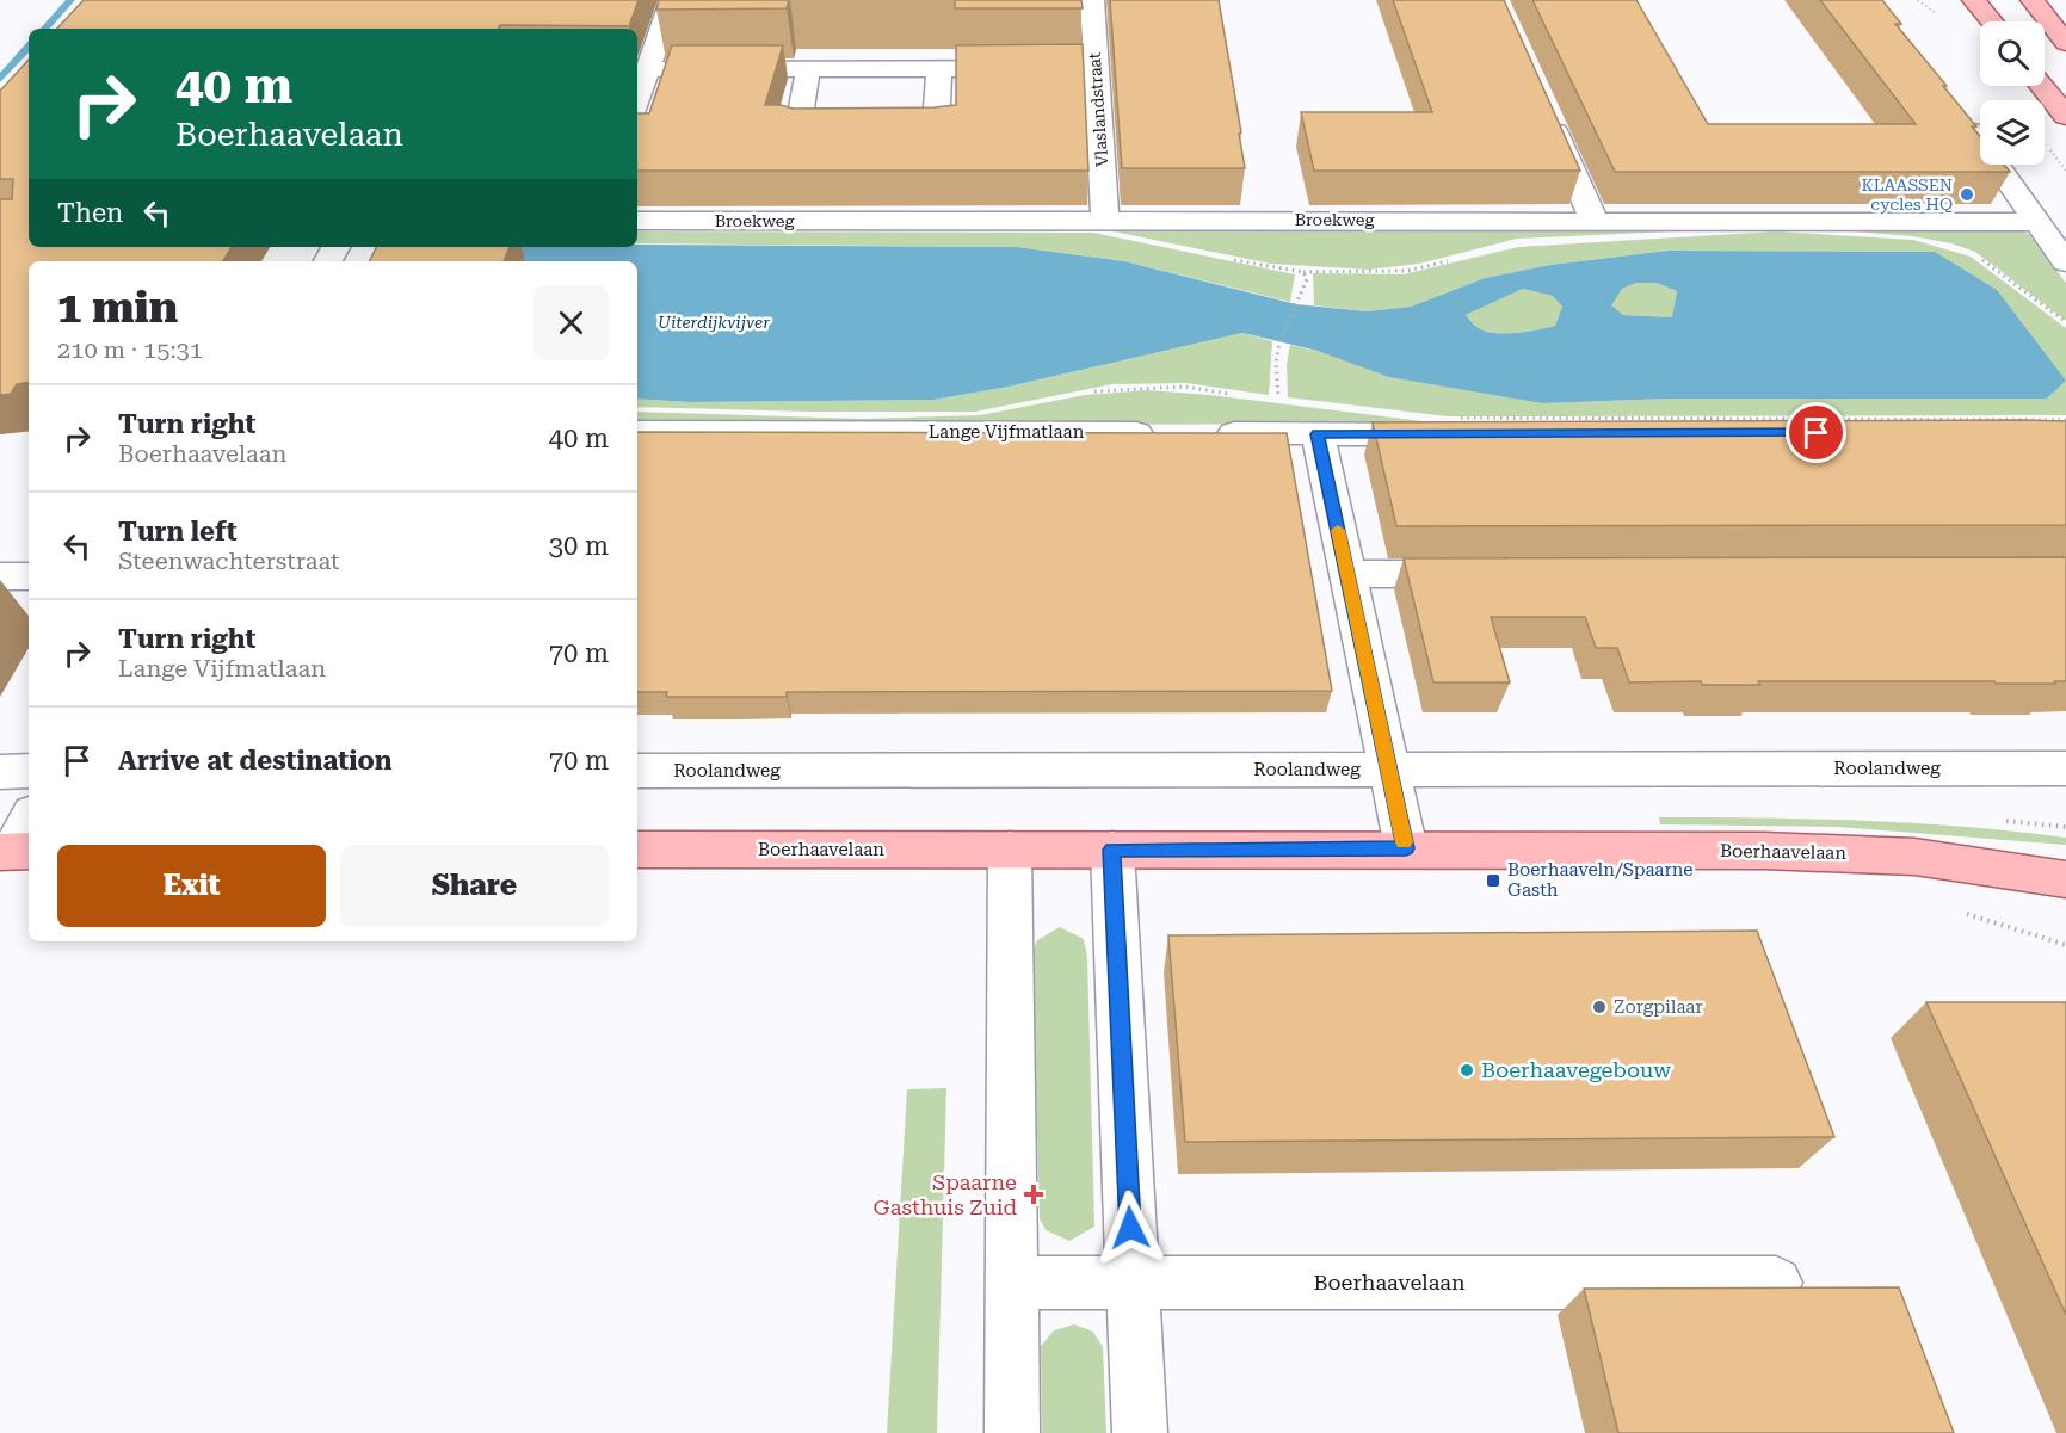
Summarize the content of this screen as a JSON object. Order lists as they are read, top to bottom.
{
  "streets": {
    "main road": ["Boerhaavelaan"],
    "street": [
      "Vlaslandstraat",
      "Broekweg",
      "Lange Vijfmatlaan",
      "Roolandweg"
    ]
  },
  "crossings": [
    ["Vlaslandstraat", "Broekweg"]
  ],
  "water": ["Uiterdijkvijver"],
  "places": {
    "other": ["KLAASSEN cycles HQ", "Zorgpilaar", "Boerhaavegebouw"],
    "transit": ["Boerhaaveln/Spaarne Gasth"],
    "health": ["Spaarne Gasthuis Zuid"]
  },
  "page": {
    "turn": ["40 m", "Boerhaavelaan"],
    "then": "Then",
    "heading": ["1 min", "210 m · 15:31"],
    "list": [
      {
        "name": "Turn right",
        "note": "Boerhaavelaan",
        "value": "40 m"
      },
      {
        "name": "Turn left",
        "note": "Steenwachterstraat",
        "value": "30 m"
      },
      {
        "name": "Turn right",
        "note": "Lange Vijfmatlaan",
        "value": "70 m"
      },
      {
        "name": "Arrive at destination",
        "value": "70 m"
      }
    ],
    "buttons": ["Exit", "Share"]
  }
}
